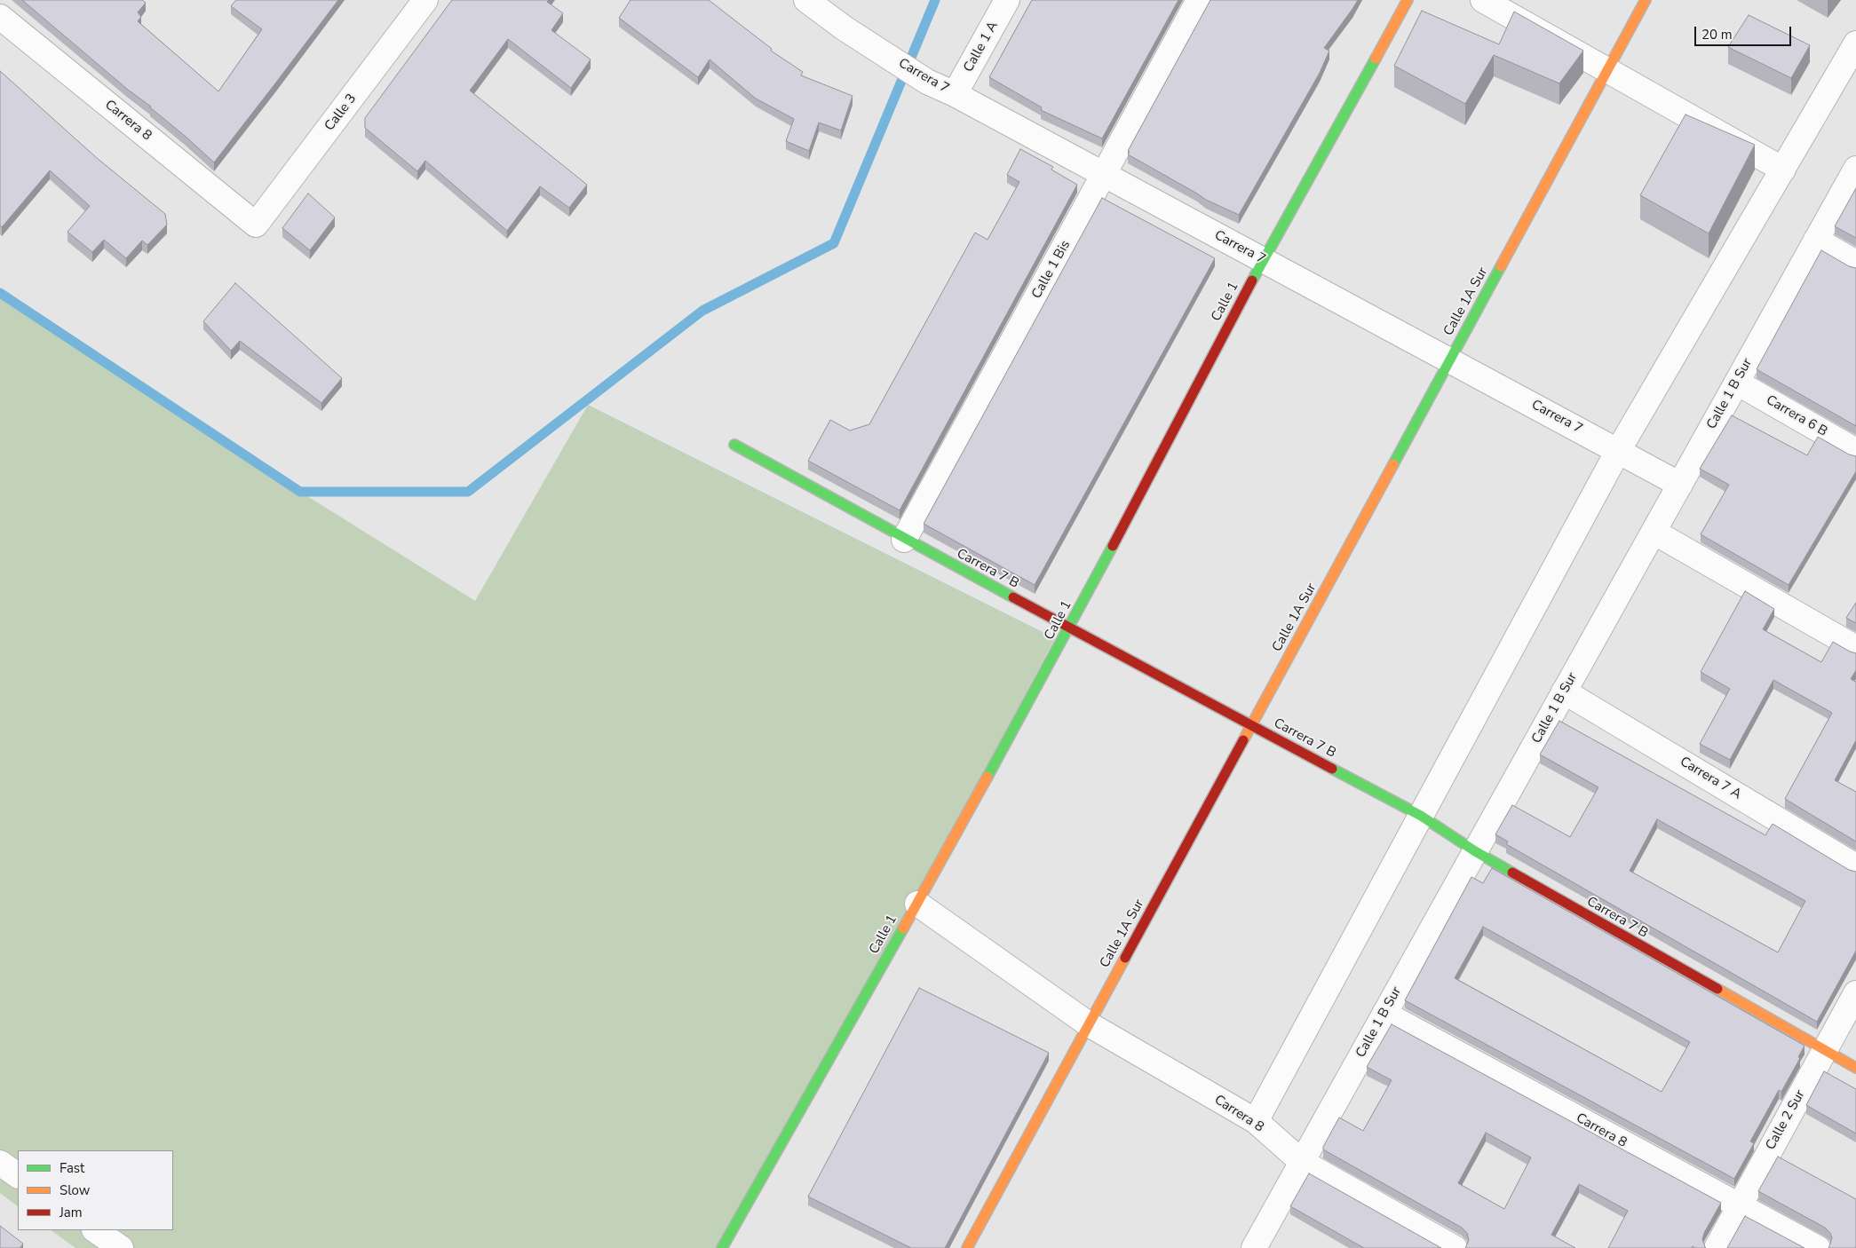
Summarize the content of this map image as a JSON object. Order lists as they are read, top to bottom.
{
  "streets": {
    "street": [
      "Calle 1 A",
      "Carrera 7",
      "Calle 3",
      "Carrera 8",
      "Calle 1 Bis",
      "Calle 1",
      "Calle 1A Sur",
      "Calle 1 B Sur",
      "Carrera 6 B",
      "Carrera 7 B",
      "Carrera 7 A",
      "Calle 2 Sur"
    ]
  },
  "crossings": [
    ["Calle 1 A", "Carrera 7"],
    ["Carrera 7", "Calle 1 Bis"],
    ["Carrera 7", "Calle 1"],
    ["Carrera 7", "Calle 1A Sur"],
    ["Carrera 7", "Calle 1 B Sur"],
    ["Calle 3", "Carrera 8"],
    ["Carrera 8", "Calle 1"],
    ["Carrera 8", "Calle 1A Sur"],
    ["Carrera 8", "Calle 1 B Sur"],
    ["Carrera 8", "Calle 2 Sur"],
    ["Calle 1 Bis", "Carrera 7 B"],
    ["Calle 1", "Carrera 7 B"],
    ["Calle 1A Sur", "Carrera 7 B"],
    ["Calle 1 B Sur", "Carrera 6 B"],
    ["Calle 1 B Sur", "Carrera 7 B"],
    ["Calle 1 B Sur", "Carrera 7 A"],
    ["Carrera 7 B", "Calle 2 Sur"]
  ],
  "legend": ["Fast", "Slow", "Jam"],
  "scale_bar": "20 m"
}
